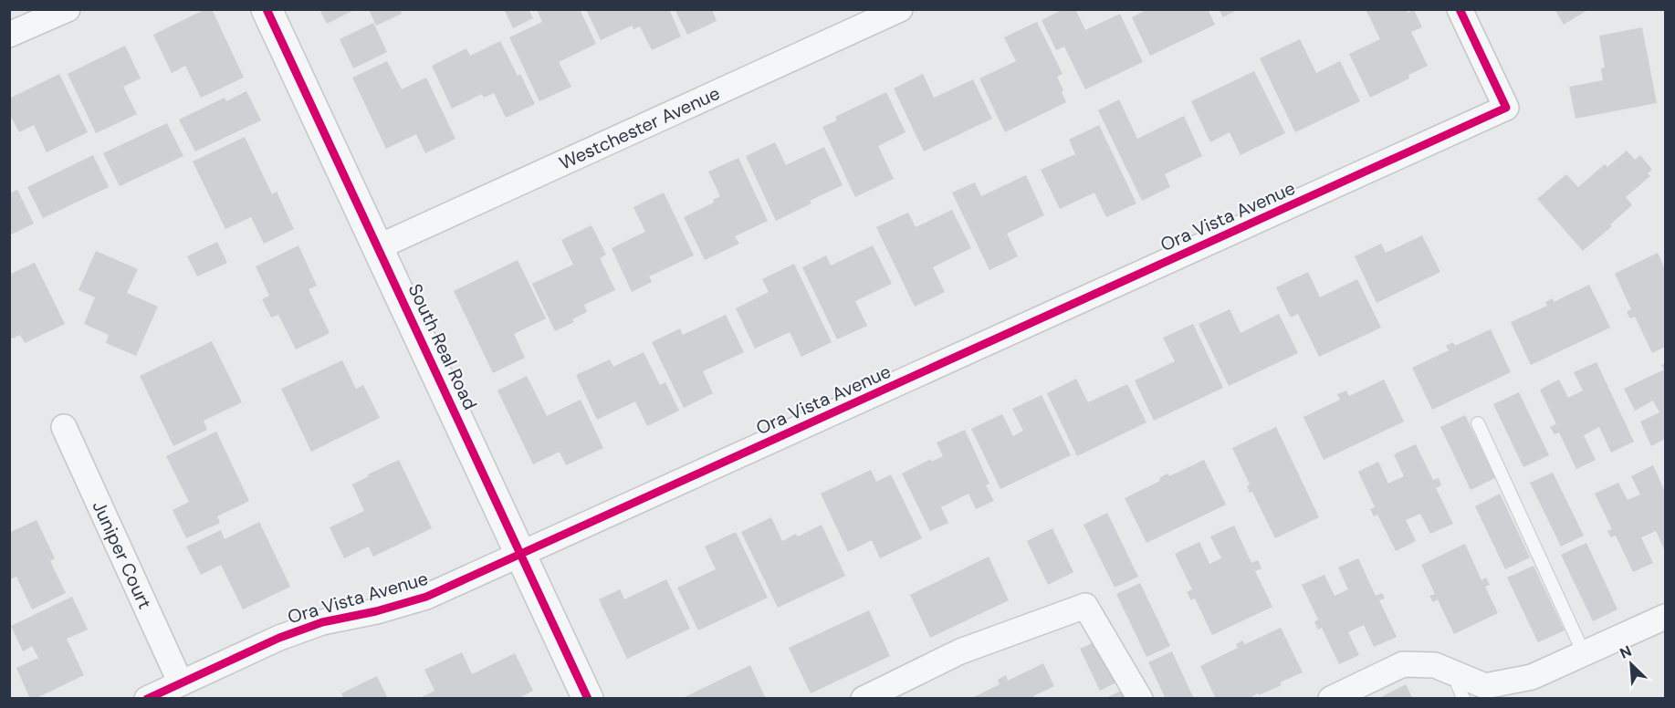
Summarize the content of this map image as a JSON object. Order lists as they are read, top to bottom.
{
  "streets": {
    "street": [
      "Westchester Avenue",
      "Ora Vista Avenue",
      "South Real Road",
      "Juniper Court"
    ]
  },
  "crossings": [
    ["Westchester Avenue", "South Real Road"],
    ["Ora Vista Avenue", "South Real Road"],
    ["Ora Vista Avenue", "Juniper Court"]
  ],
  "north": "top left"
}
